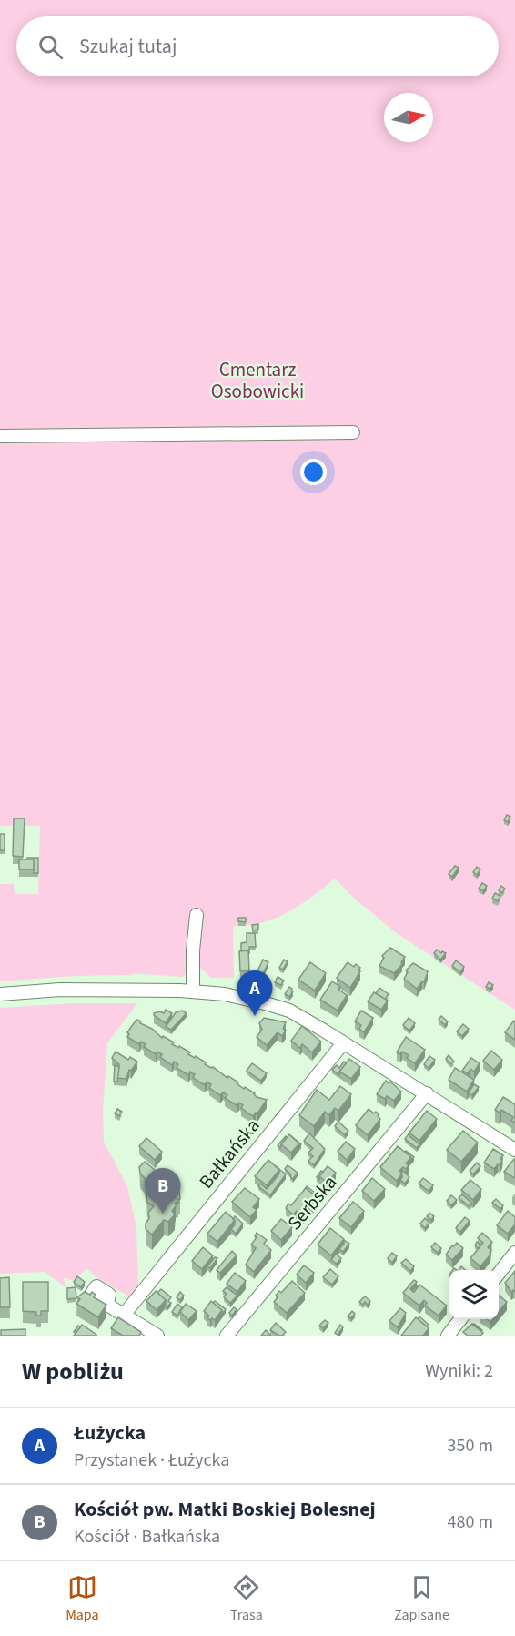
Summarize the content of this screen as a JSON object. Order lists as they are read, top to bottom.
{
  "streets": {
    "street": ["Bałkańska", "Serbska"]
  },
  "parks": ["Cmentarz Osobowicki"],
  "north": "right",
  "page": {
    "search": "Szukaj tutaj",
    "pins": ["A", "B"],
    "heading": ["W pobliżu", "Wyniki: 2"],
    "list": [
      {
        "mark": "A",
        "name": "Łużycka",
        "note": "Przystanek · Łużycka",
        "value": "350 m"
      },
      {
        "mark": "B",
        "name": "Kościół pw. Matki Boskiej Bolesnej",
        "note": "Kościół · Bałkańska",
        "value": "480 m"
      }
    ],
    "nav": ["Mapa", "Trasa", "Zapisane"]
  }
}
